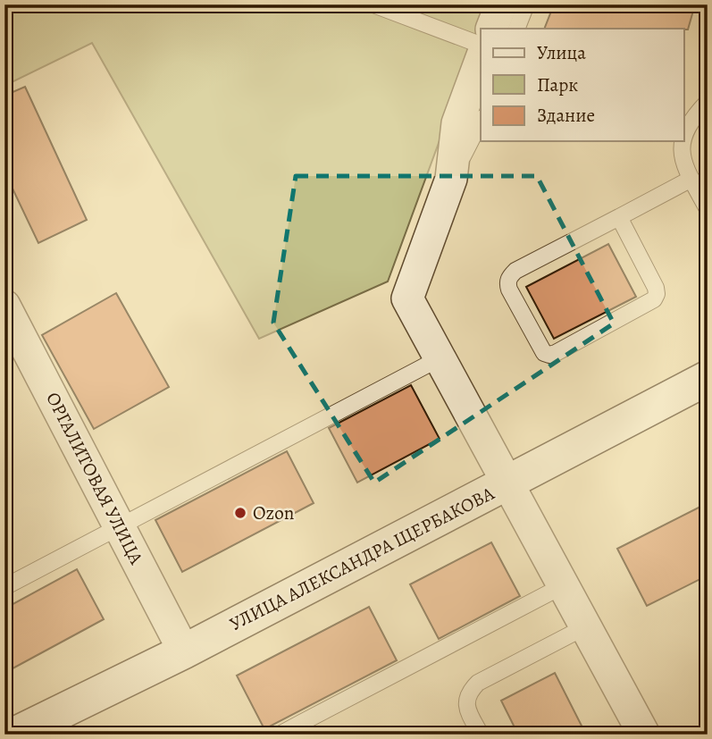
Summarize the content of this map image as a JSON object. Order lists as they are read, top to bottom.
{
  "streets": {
    "street": ["ОРГАЛИТОВАЯ УЛИЦА", "УЛИЦА АЛЕКСАНДРА ЩЕРБАКОВА"]
  },
  "crossings": [
    ["ОРГАЛИТОВАЯ УЛИЦА", "УЛИЦА АЛЕКСАНДРА ЩЕРБАКОВА"]
  ],
  "places": ["Ozon"],
  "legend": ["Улица", "Парк", "Здание"]
}
